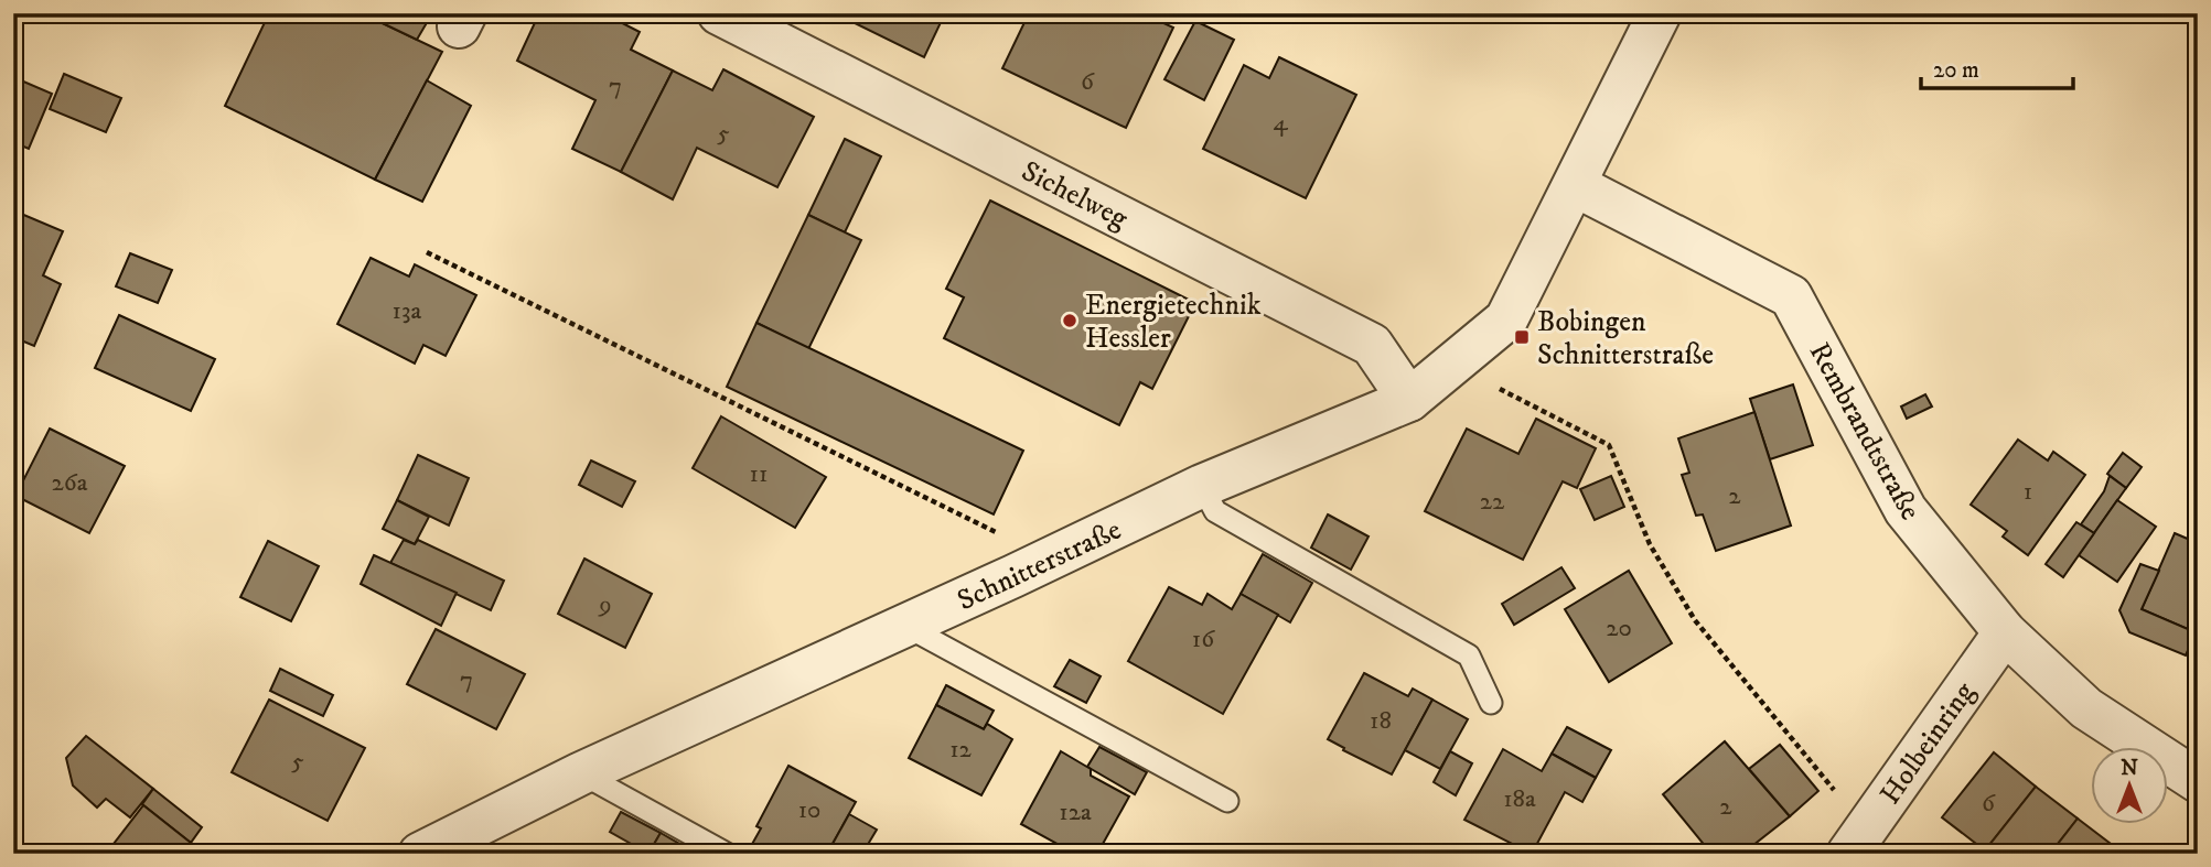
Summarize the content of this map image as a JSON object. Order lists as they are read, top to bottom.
{
  "streets": {
    "street": [
      "Sichelweg",
      "Rembrandtstraße",
      "Schnitterstraße",
      "Holbeinring"
    ]
  },
  "crossings": [
    ["Sichelweg", "Schnitterstraße"],
    ["Rembrandtstraße", "Schnitterstraße"],
    ["Rembrandtstraße", "Holbeinring"]
  ],
  "places": {
    "other": ["Energietechnik Hessler"],
    "transit": ["Bobingen Schnitterstraße"]
  },
  "house_numbers": [
    "6",
    "7",
    "4",
    "5",
    "13a",
    "11",
    "26a",
    "1",
    "2",
    "22",
    "9",
    "20",
    "16",
    "7",
    "18",
    "12",
    "5",
    "18a",
    "6",
    "2",
    "10",
    "12a"
  ],
  "scale_bar": "20 m",
  "north": "top"
}
